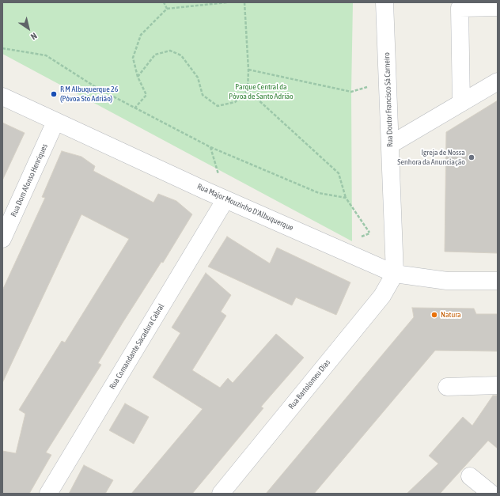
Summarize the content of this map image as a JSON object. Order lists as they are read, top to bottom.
{
  "streets": {
    "street": [
      "Rua Doutor Francisco Sá Carneiro",
      "Rua Dom Afonso Henriques",
      "Rua Major Mouzinho D'Albuquerque",
      "Rua Comandante Sacadura Cabral",
      "Rua Bartolomeu Dias"
    ]
  },
  "crossings": [
    ["Rua Doutor Francisco Sá Carneiro", "Rua Major Mouzinho D'Albuquerque"],
    ["Rua Doutor Francisco Sá Carneiro", "Rua Bartolomeu Dias"],
    ["Rua Dom Afonso Henriques", "Rua Major Mouzinho D'Albuquerque"],
    ["Rua Major Mouzinho D'Albuquerque", "Rua Comandante Sacadura Cabral"],
    ["Rua Major Mouzinho D'Albuquerque", "Rua Bartolomeu Dias"]
  ],
  "parks": ["Parque Central da Póvoa de Santo Adrião"],
  "places": ["R M Albuquerque 26 (Póvoa Sto Adrião)", "Igreja de Nossa Senhora da Anunciação", "Natura"],
  "north": "bottom right"
}
